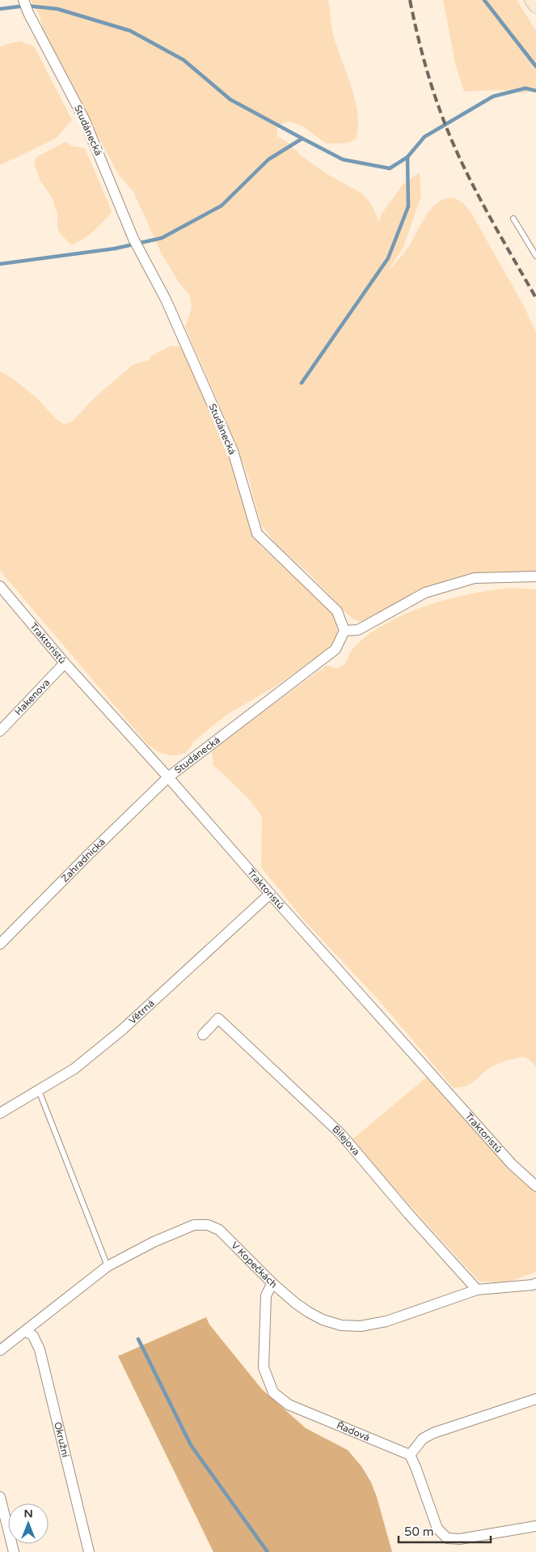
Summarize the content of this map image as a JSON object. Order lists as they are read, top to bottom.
{
  "streets": {
    "street": [
      "Studánecká",
      "Traktoristů",
      "Hakenova",
      "Zahradnická",
      "Větrná",
      "Bilejova",
      "V Kopečkách",
      "Řadová",
      "Okružní"
    ]
  },
  "crossings": [
    ["Studánecká", "Traktoristů"],
    ["Studánecká", "Zahradnická"],
    ["Traktoristů", "Hakenova"],
    ["Traktoristů", "Zahradnická"],
    ["Traktoristů", "Větrná"],
    ["Bilejova", "V Kopečkách"],
    ["V Kopečkách", "Řadová"],
    ["V Kopečkách", "Okružní"]
  ],
  "scale_bar": "50 m",
  "north": "top"
}
